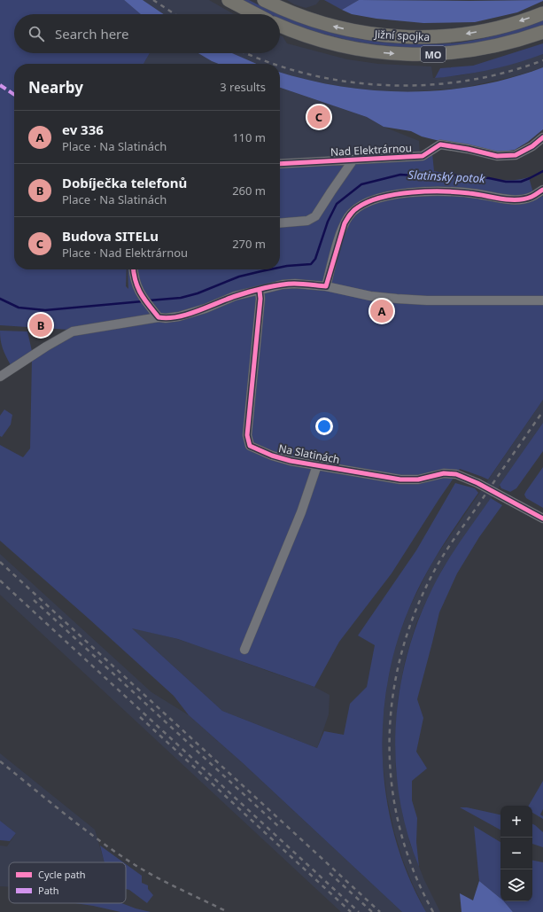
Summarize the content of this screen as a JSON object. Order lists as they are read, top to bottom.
{
  "streets": {
    "highway": ["Jižní spojka", "MO"],
    "street": ["Nad Elektrárnou", "Na Slatinách"]
  },
  "water": ["Slatinský potok"],
  "legend": ["Cycle path", "Path"],
  "page": {
    "search": "Search here",
    "heading": ["Nearby", "3 results"],
    "pins": ["C", "A", "B"],
    "list": [
      {
        "mark": "A",
        "name": "ev 336",
        "note": "Place · Na Slatinách",
        "value": "110 m"
      },
      {
        "mark": "B",
        "name": "Dobíječka telefonů",
        "note": "Place · Na Slatinách",
        "value": "260 m"
      },
      {
        "mark": "C",
        "name": "Budova SITELu",
        "note": "Place · Nad Elektrárnou",
        "value": "270 m"
      }
    ],
    "map_buttons": ["+", "−"]
  }
}
